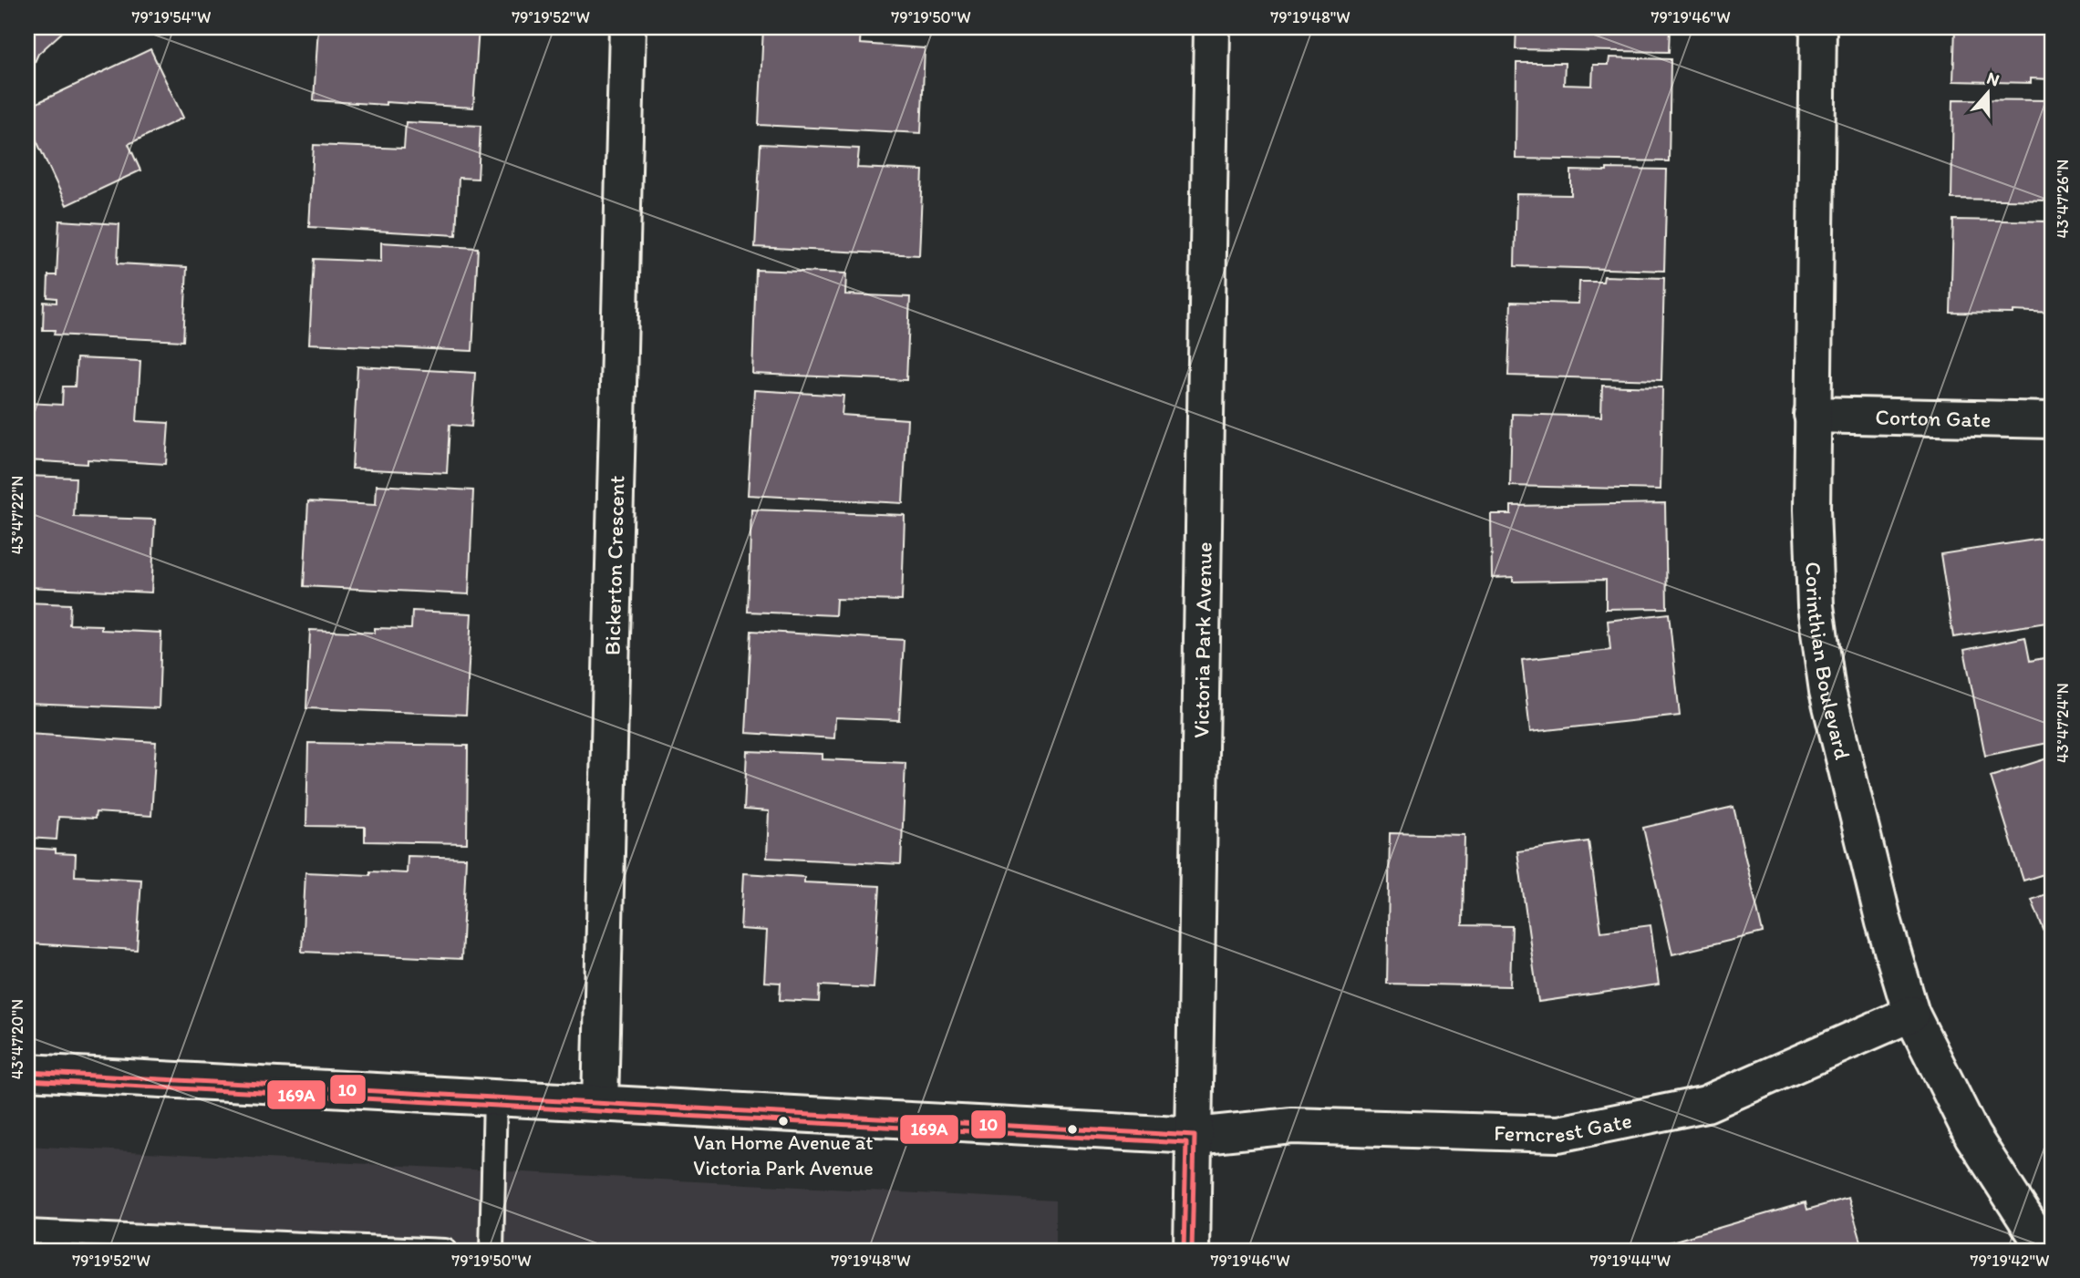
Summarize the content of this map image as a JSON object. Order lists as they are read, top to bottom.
{
  "streets": {
    "street": [
      "Corton Gate",
      "Bickerton Crescent",
      "Victoria Park Avenue",
      "Corinthian Boulevard",
      "Ferncrest Gate"
    ]
  },
  "crossings": [
    ["Corton Gate", "Corinthian Boulevard"],
    ["Bickerton Crescent", "Ferncrest Gate"],
    ["Victoria Park Avenue", "Ferncrest Gate"],
    ["Corinthian Boulevard", "Ferncrest Gate"]
  ],
  "places": ["Van Horne Avenue at Victoria Park Avenue"],
  "lines": ["transit line 10", "transit line 169A"],
  "north": "top",
  "coordinates": [
    "79°19'54\"W",
    "79°19'52\"W",
    "79°19'50\"W",
    "79°19'48\"W",
    "79°19'46\"W",
    "43°47'26\"N",
    "43°47'22\"N",
    "43°47'24\"N",
    "43°47'20\"N",
    "79°19'44\"W",
    "79°19'42\"W"
  ]
}
